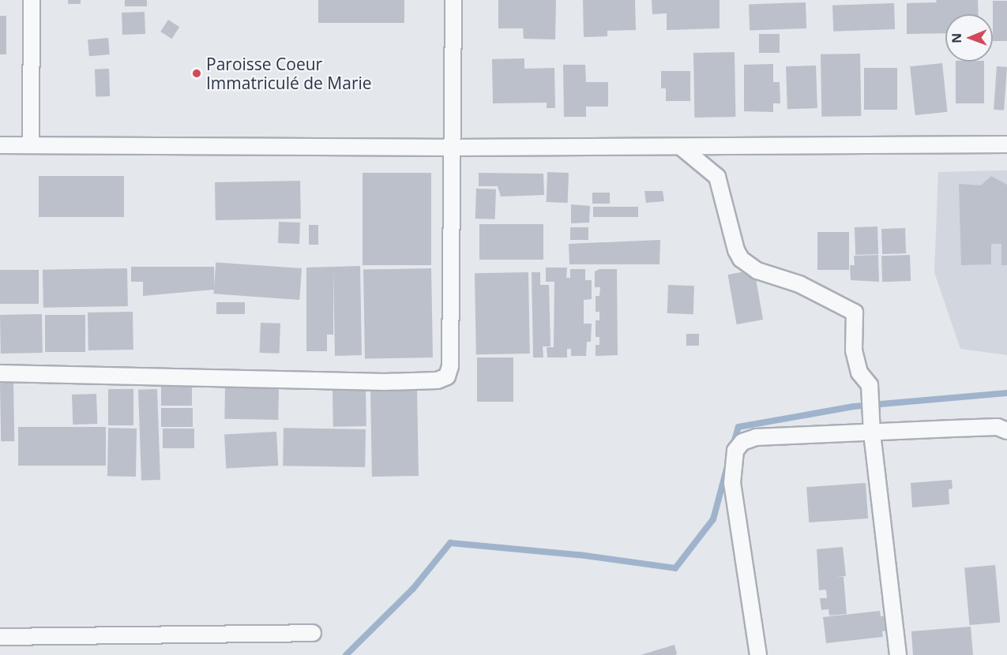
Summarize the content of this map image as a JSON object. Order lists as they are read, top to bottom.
{
  "places": ["Paroisse Coeur Immatriculé de Marie"],
  "north": "left"
}
